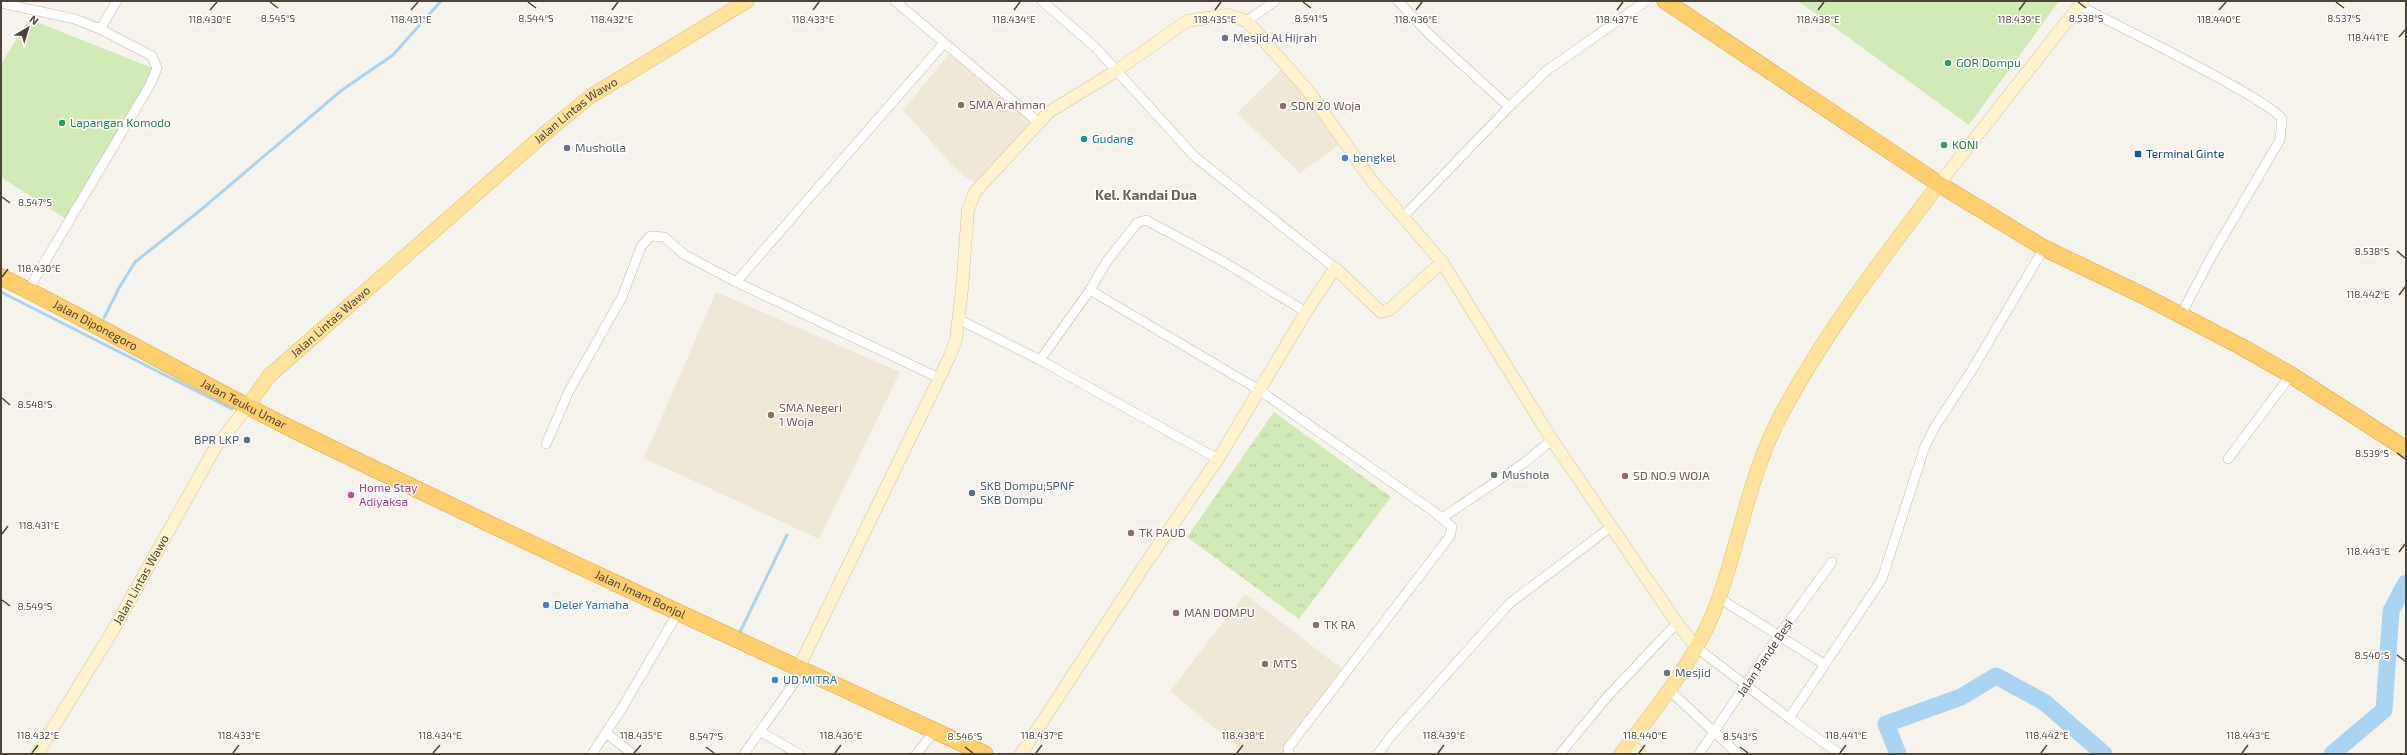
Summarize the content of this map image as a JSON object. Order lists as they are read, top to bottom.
{
  "streets": {
    "highway": ["Jalan Diponegoro", "Jalan Teuku Umar", "Jalan Imam Bonjol"],
    "main road": ["Jalan Lintas Wawo"],
    "street": ["Jalan Pande Besi"]
  },
  "crossings": [
    ["Jalan Lintas Wawo", "Jalan Teuku Umar"],
    ["Jalan Diponegoro", "Jalan Teuku Umar"],
    ["Jalan Teuku Umar", "Jalan Imam Bonjol"]
  ],
  "districts": ["Kel. Kandai Dua"],
  "places": {
    "other": [
      "Mesjid Al Hijrah",
      "GOR Dompu",
      "SMA Arahman",
      "SDN 20 Woja",
      "Lapangan Komodo",
      "Gudang",
      "KONI",
      "Musholla",
      "bengkel",
      "SMA Negeri 1 Woja",
      "BPR LKP",
      "Mushola",
      "SD NO.9 WOJA",
      "SKB Dompu;SPNF SKB Dompu",
      "Home Stay Adiyaksa",
      "TK PAUD",
      "Deler Yamaha",
      "MAN DOMPU",
      "TK RA",
      "MTS",
      "Mesjid",
      "UD MITRA"
    ],
    "transit": ["Terminal Ginte"]
  },
  "north": "top right",
  "coordinates": [
    "8.538°S",
    "8.545°S",
    "8.544°S",
    "8.541°S",
    "8.537°S",
    "118.431°E",
    "118.432°E",
    "118.433°E",
    "118.434°E",
    "118.435°E",
    "118.436°E",
    "118.437°E",
    "118.438°E",
    "118.439°E",
    "118.440°E",
    "118.430°E",
    "118.441°E",
    "8.547°S",
    "118.442°E",
    "8.548°S",
    "8.539°S",
    "118.443°E",
    "8.549°S",
    "8.540°S",
    "8.546°S",
    "8.543°S"
  ]
}
